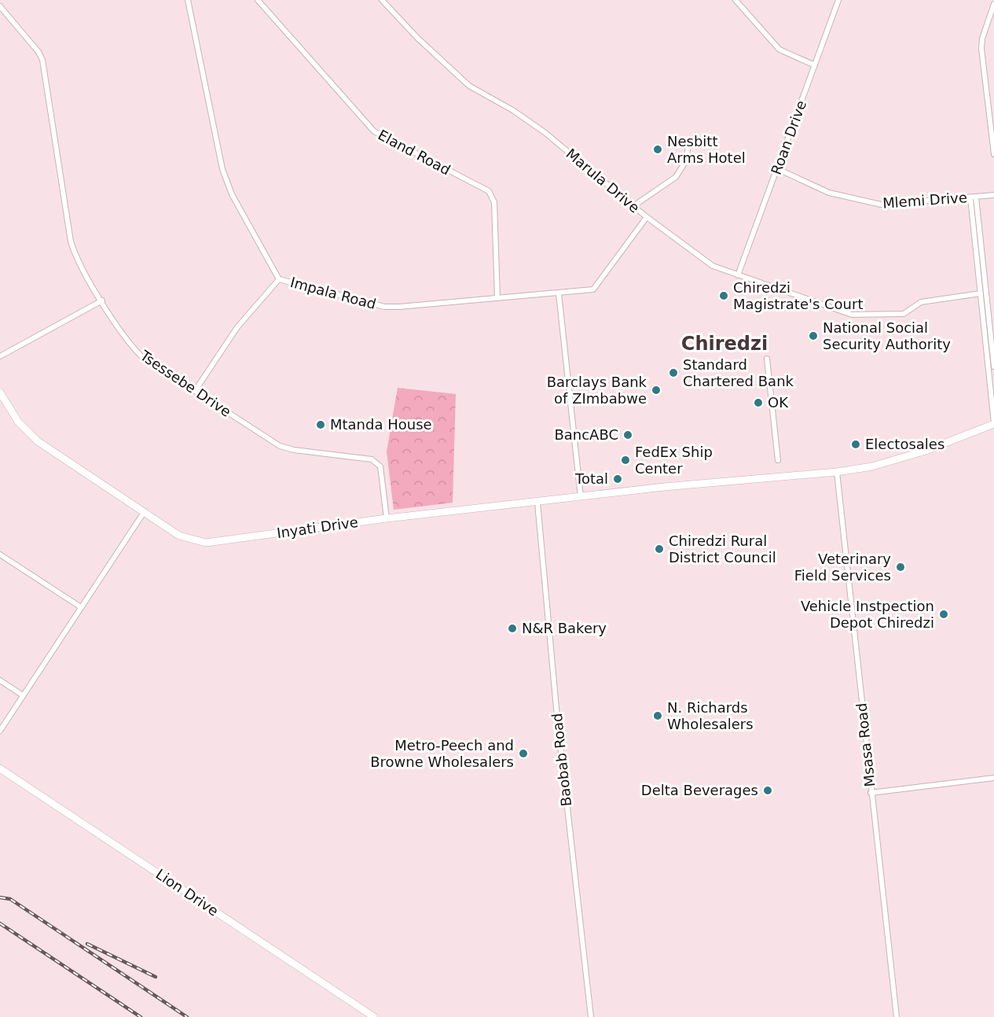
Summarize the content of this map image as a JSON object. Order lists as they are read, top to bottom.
{
  "streets": {
    "street": [
      "Roan Drive",
      "Eland Road",
      "Marula Drive",
      "Mlemi Drive",
      "Impala Road",
      "Tsessebe Drive",
      "Inyati Drive",
      "Msasa Road",
      "Baobab Road",
      "Lion Drive"
    ]
  },
  "crossings": [
    ["Roan Drive", "Marula Drive"],
    ["Roan Drive", "Mlemi Drive"],
    ["Eland Road", "Impala Road"],
    ["Marula Drive", "Impala Road"],
    ["Tsessebe Drive", "Inyati Drive"],
    ["Inyati Drive", "Msasa Road"],
    ["Inyati Drive", "Baobab Road"]
  ],
  "districts": ["Chiredzi"],
  "places": [
    "Nesbitt Arms Hotel",
    "Chiredzi Magistrate's Court",
    "National Social Security Authority",
    "Standard Chartered Bank",
    "Barclays Bank of ZImbabwe",
    "OK",
    "Mtanda House",
    "BancABC",
    "Electosales",
    "FedEx Ship Center",
    "Total",
    "Chiredzi Rural District Council",
    "Veterinary Field Services",
    "Vehicle Instpection Depot Chiredzi",
    "N&R Bakery",
    "N. Richards Wholesalers",
    "Metro-Peech and Browne Wholesalers",
    "Delta Beverages"
  ]
}
